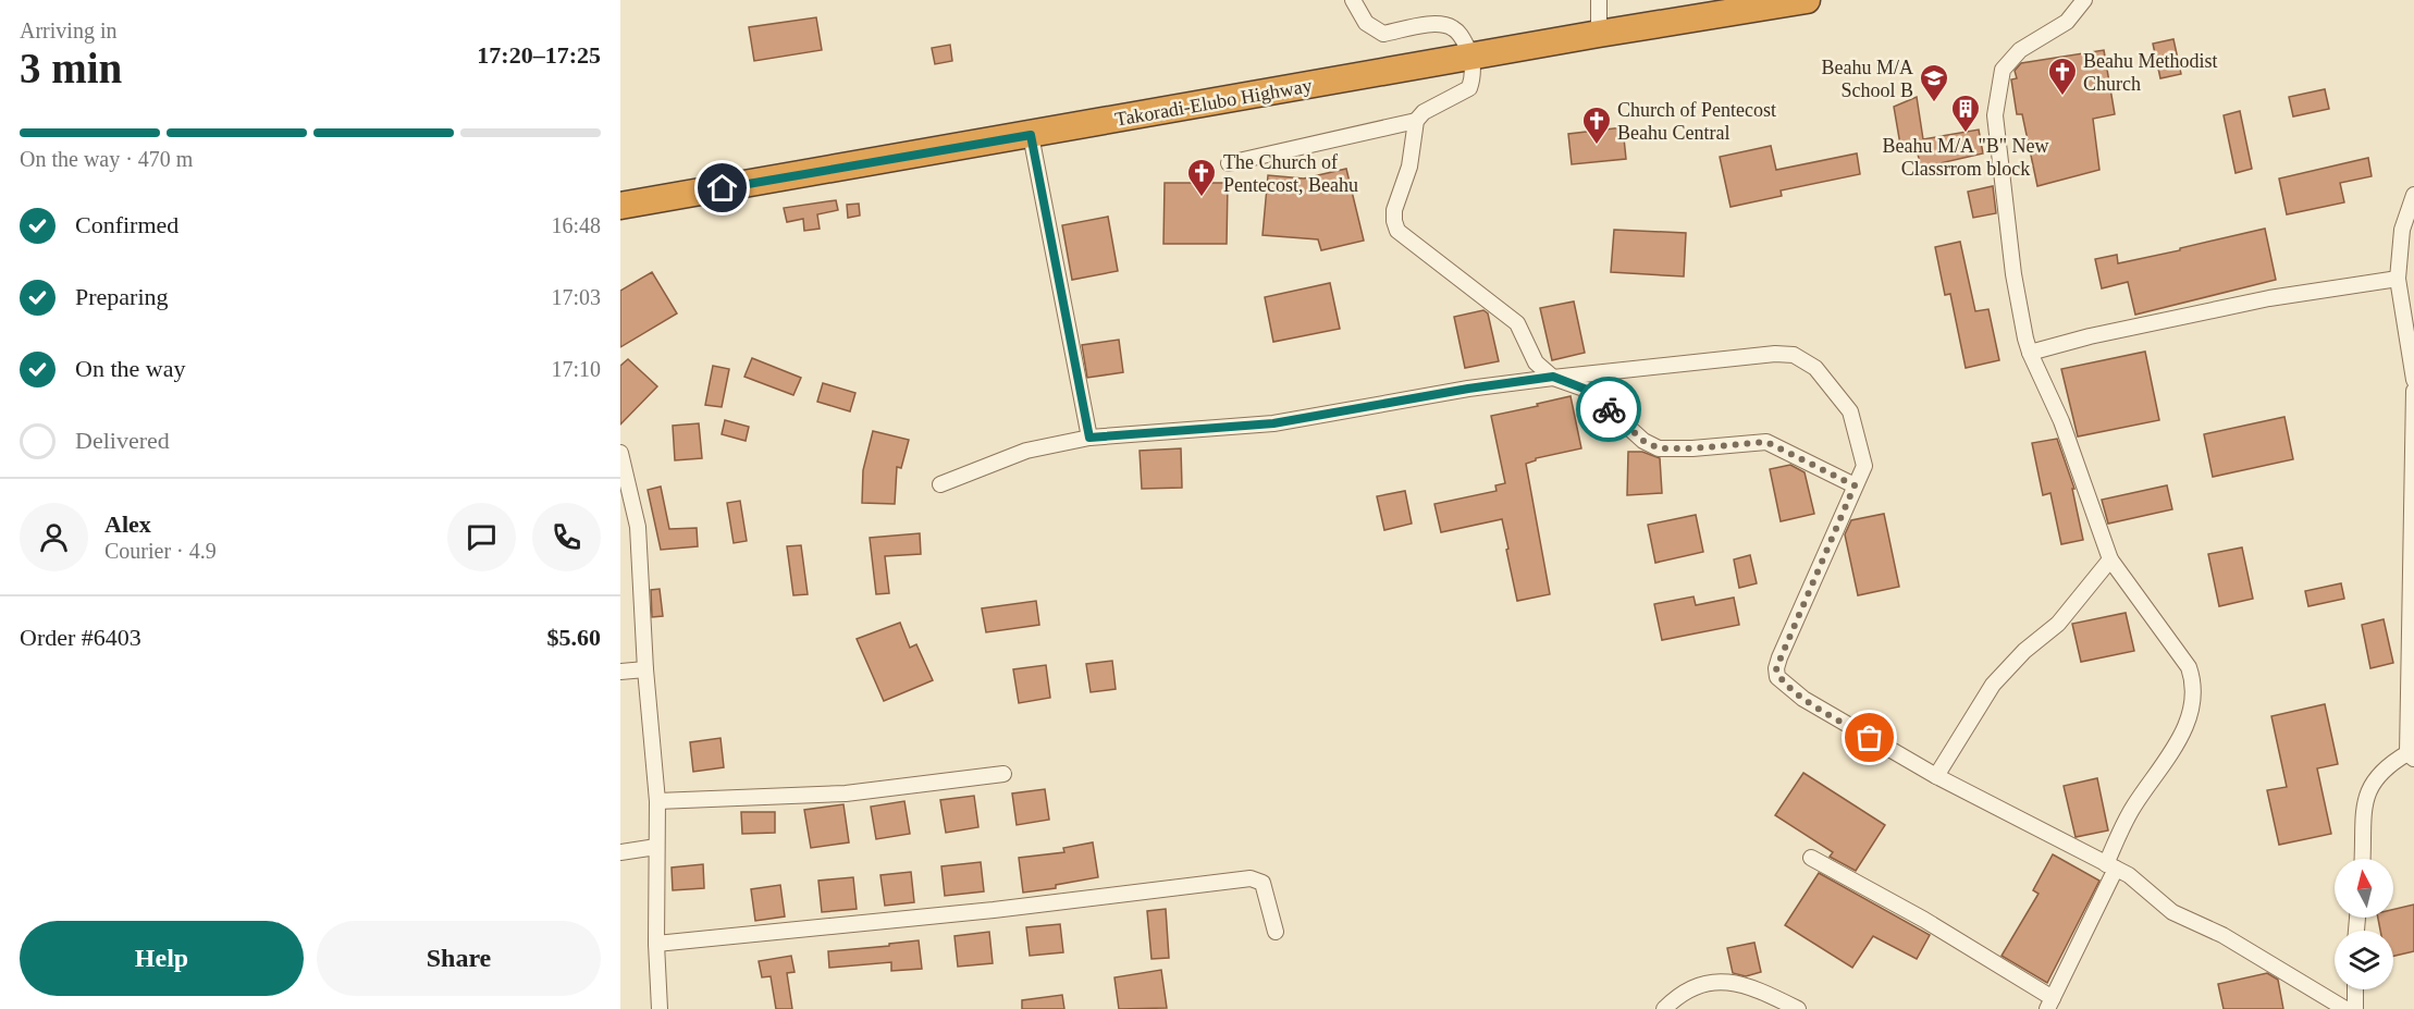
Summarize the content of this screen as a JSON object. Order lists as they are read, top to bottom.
{
  "streets": {
    "highway": ["Takoradi-Elubo Highway"]
  },
  "places": {
    "church": ["Beahu Methodist Church", "Church of Pentecost Beahu Central", "The Church of Pentecost, Beahu"],
    "school or university": ["Beahu M/A School B"],
    "building": ["Beahu M/A \"B\" New Classrrom block"]
  },
  "north": "top",
  "page": {
    "heading": ["3 min", "Arriving in", "17:20–17:25"],
    "panel": [
      "Alex",
      "Courier · 4.9",
      "Order #6403",
      "$5.60"
    ],
    "bar": "On the way · 470 m",
    "list": [
      ["Confirmed", "16:48"],
      ["Preparing", "17:03"],
      ["On the way", "17:10"],
      "Delivered"
    ],
    "buttons": ["Help", "Share"]
  }
}
